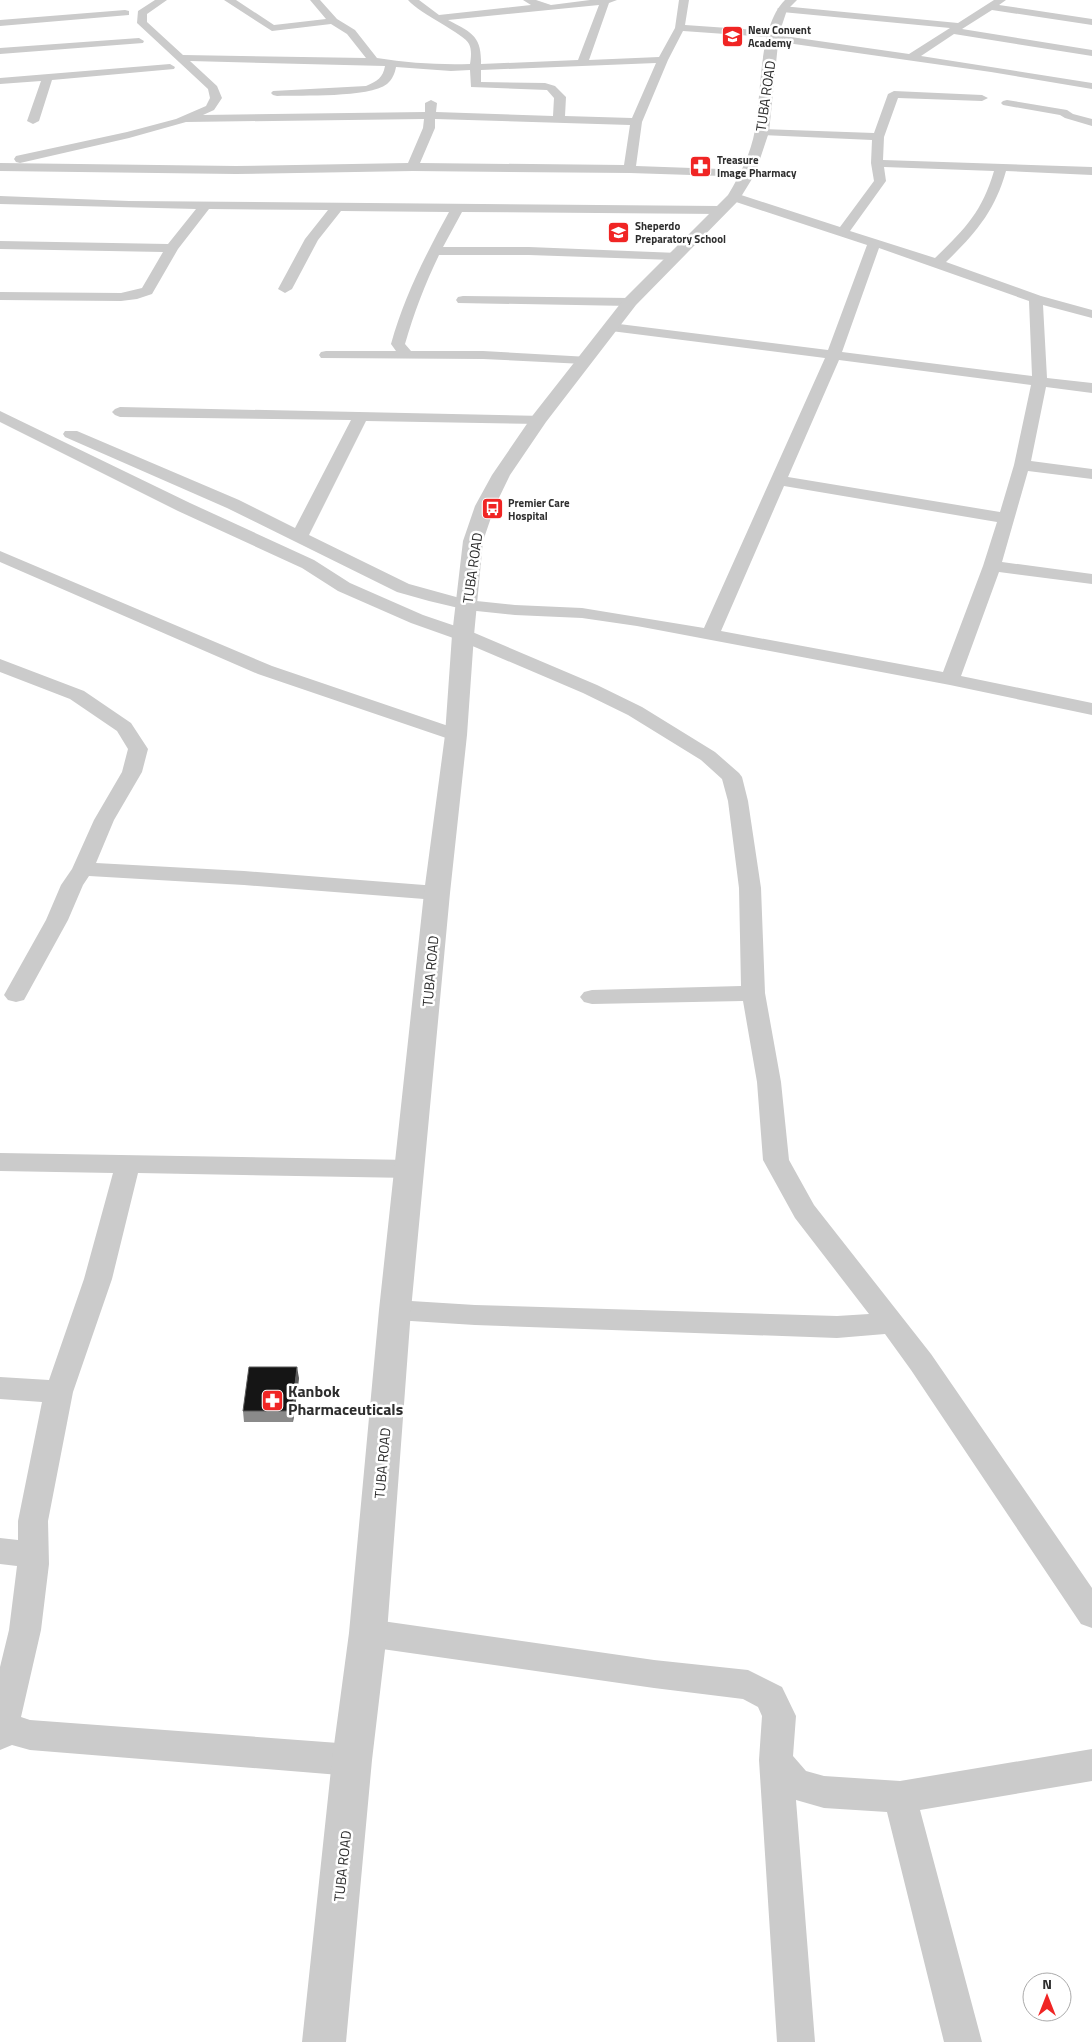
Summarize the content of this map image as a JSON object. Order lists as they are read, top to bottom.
{
  "streets": {
    "street": ["TUBA ROAD"]
  },
  "places": {
    "school or university": ["New Convent Academy", "Sheperdo Preparatory School"],
    "pharmacy": ["Treasure Image Pharmacy", "Kanbok Pharmaceuticals"],
    "bus stop": ["Premier Care Hospital"]
  },
  "north": "top"
}
